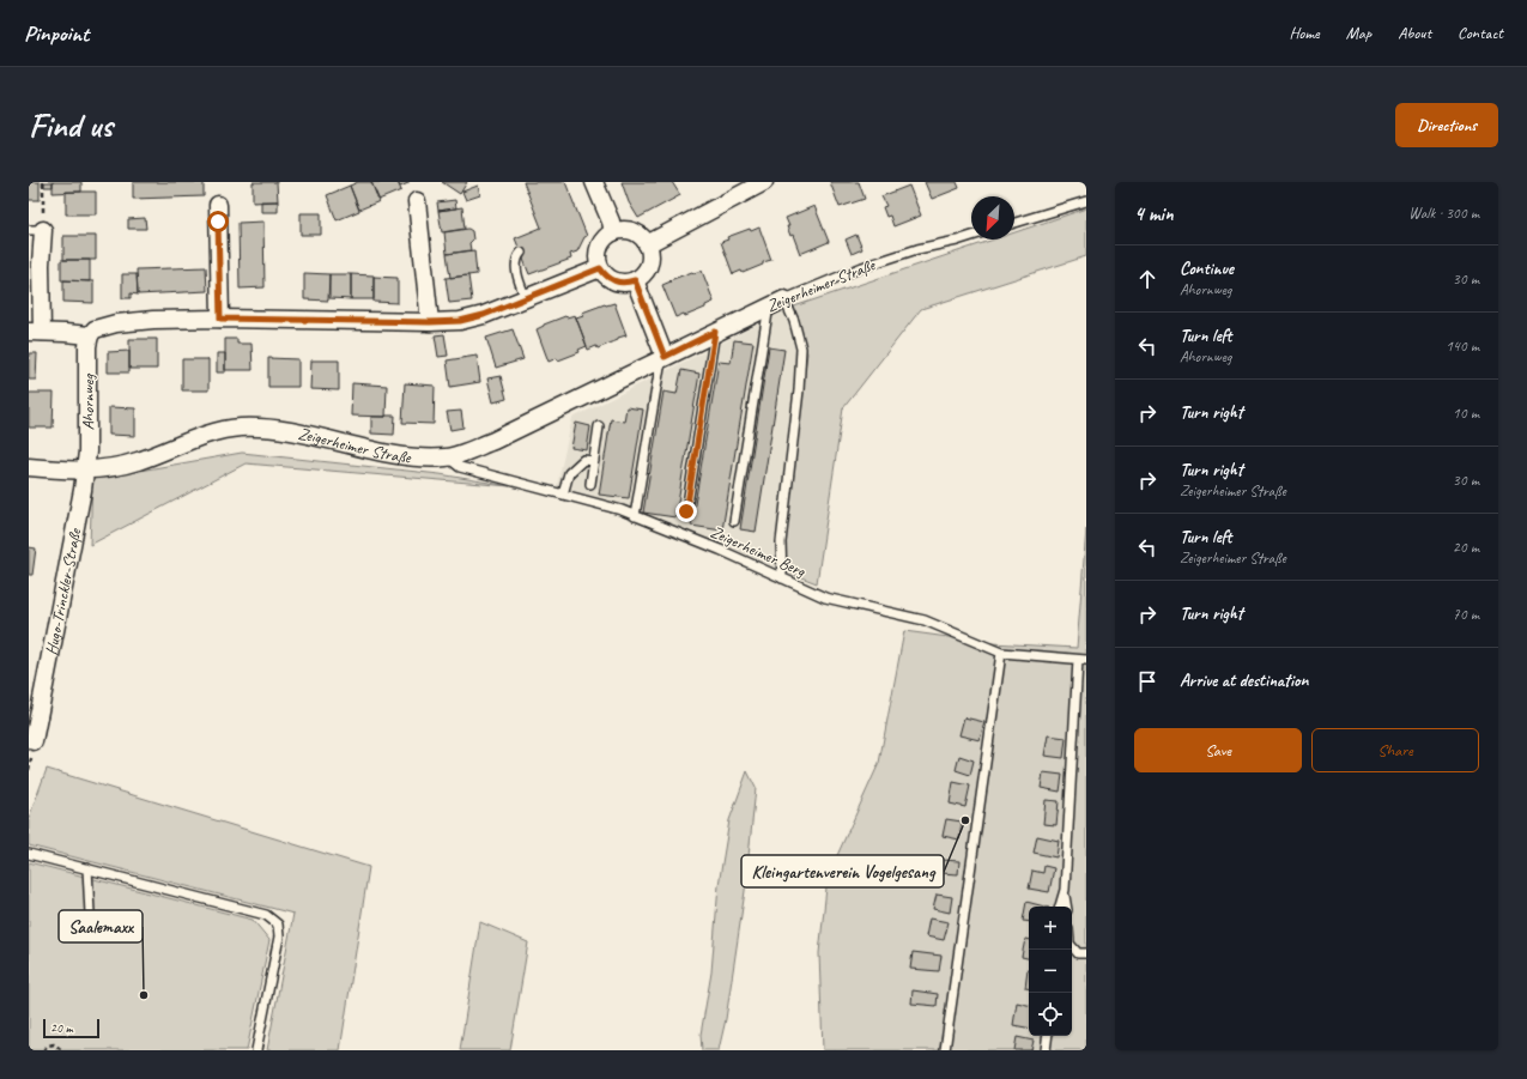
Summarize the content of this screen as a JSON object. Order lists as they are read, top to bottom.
{
  "streets": {
    "street": ["Zeigerheimer Straße", "Ahornweg", "Hugo-Trinckler-Straße"],
    "lane": ["Zeigerheimer Berg"]
  },
  "crossings": [
    ["Zeigerheimer Straße", "Ahornweg"],
    ["Zeigerheimer Straße", "Zeigerheimer Berg"],
    ["Zeigerheimer Straße", "Hugo-Trinckler-Straße"],
    ["Ahornweg", "Hugo-Trinckler-Straße"]
  ],
  "places": ["Kleingartenverein Vogelgesang", "Saalemaxx"],
  "scale_bar": "20 m",
  "north": "bottom left",
  "page": {
    "header": "Pinpoint",
    "nav": [
      "Home",
      "Map",
      "About",
      "Contact"
    ],
    "buttons": [
      "Directions",
      ["Save", "Share"]
    ],
    "title": "Find us",
    "heading": ["4 min", "Walk · 300 m"],
    "list": [
      ["Continue", "Ahornweg", "30 m"],
      ["Turn left", "Ahornweg", "140 m"],
      ["Turn right", "10 m"],
      ["Turn right", "Zeigerheimer Straße", "30 m"],
      ["Turn left", "Zeigerheimer Straße", "20 m"],
      ["Turn right", "70 m"],
      "Arrive at destination"
    ],
    "map_buttons": ["+", "−"],
    "scale": "20 m"
  }
}
